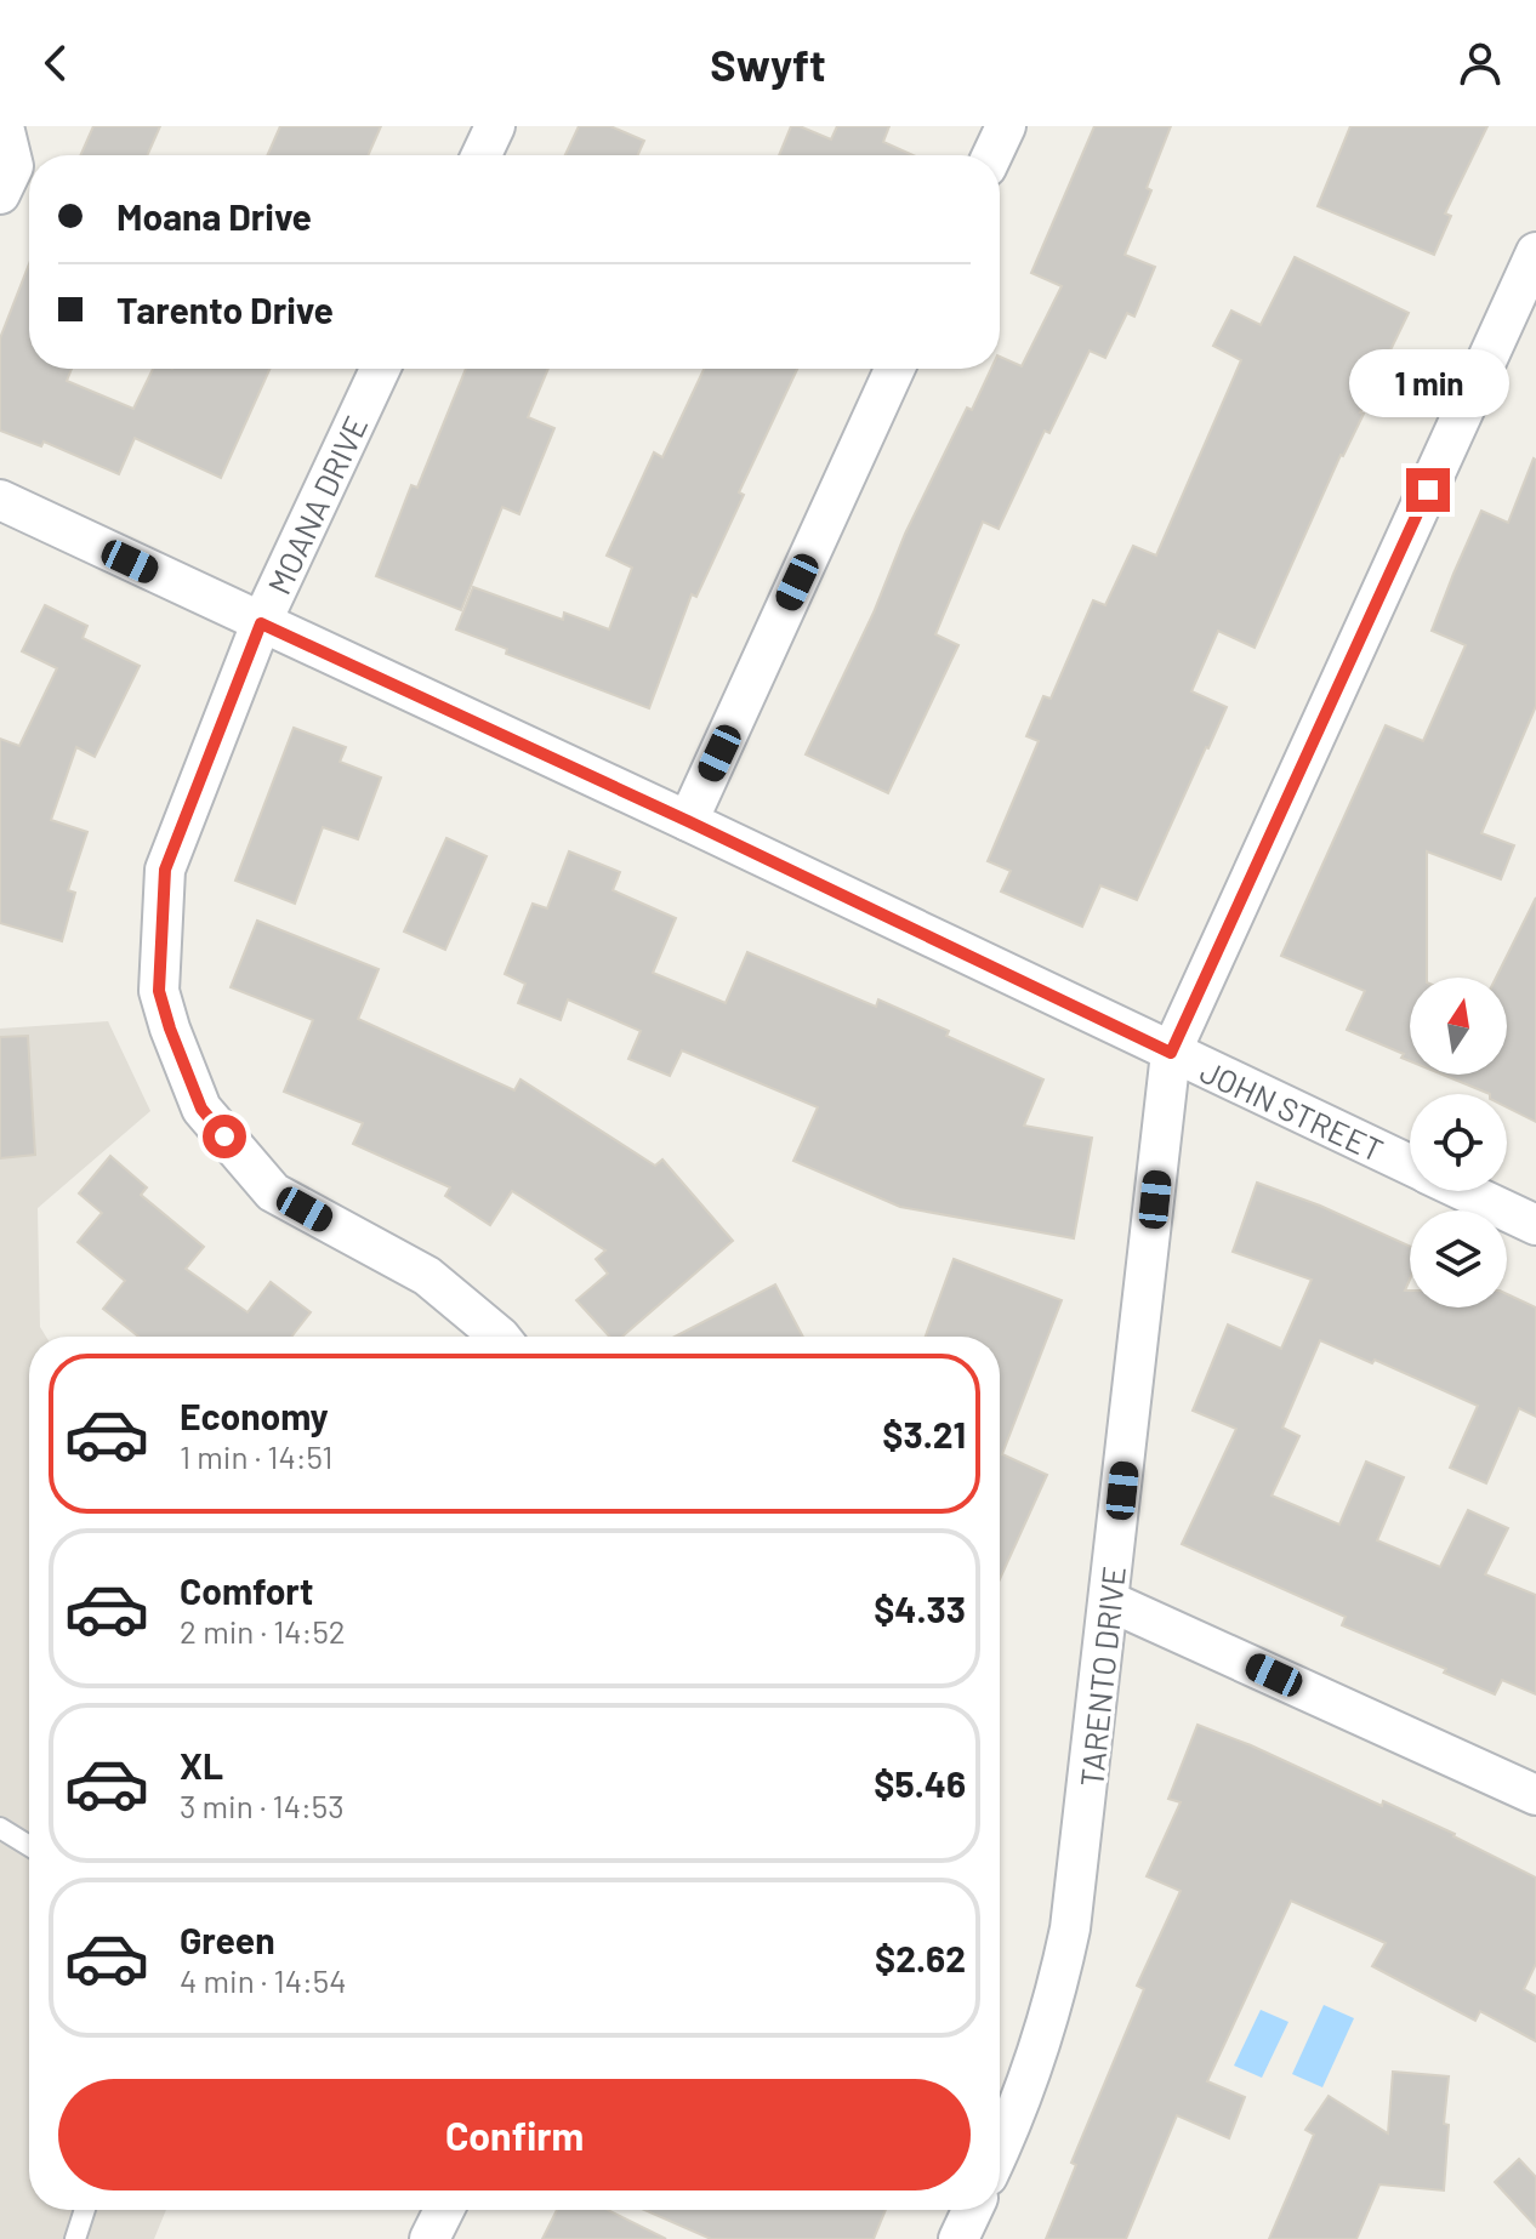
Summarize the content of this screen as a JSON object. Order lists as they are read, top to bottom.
{
  "streets": {
    "street": ["MOANA DRIVE", "JOHN STREET", "TARENTO DRIVE"]
  },
  "crossings": [
    ["MOANA DRIVE", "JOHN STREET"],
    ["JOHN STREET", "TARENTO DRIVE"]
  ],
  "north": "top",
  "page": {
    "header": "Swyft",
    "banner": ["Moana Drive", "Tarento Drive"],
    "bubble": "1 min",
    "list": [
      {
        "name": "Economy",
        "note": "1 min · 14:51",
        "value": "$3.21"
      },
      {
        "name": "Comfort",
        "note": "2 min · 14:52",
        "value": "$4.33"
      },
      {
        "name": "XL",
        "note": "3 min · 14:53",
        "value": "$5.46"
      },
      {
        "name": "Green",
        "note": "4 min · 14:54",
        "value": "$2.62"
      }
    ],
    "buttons": "Confirm"
  }
}
